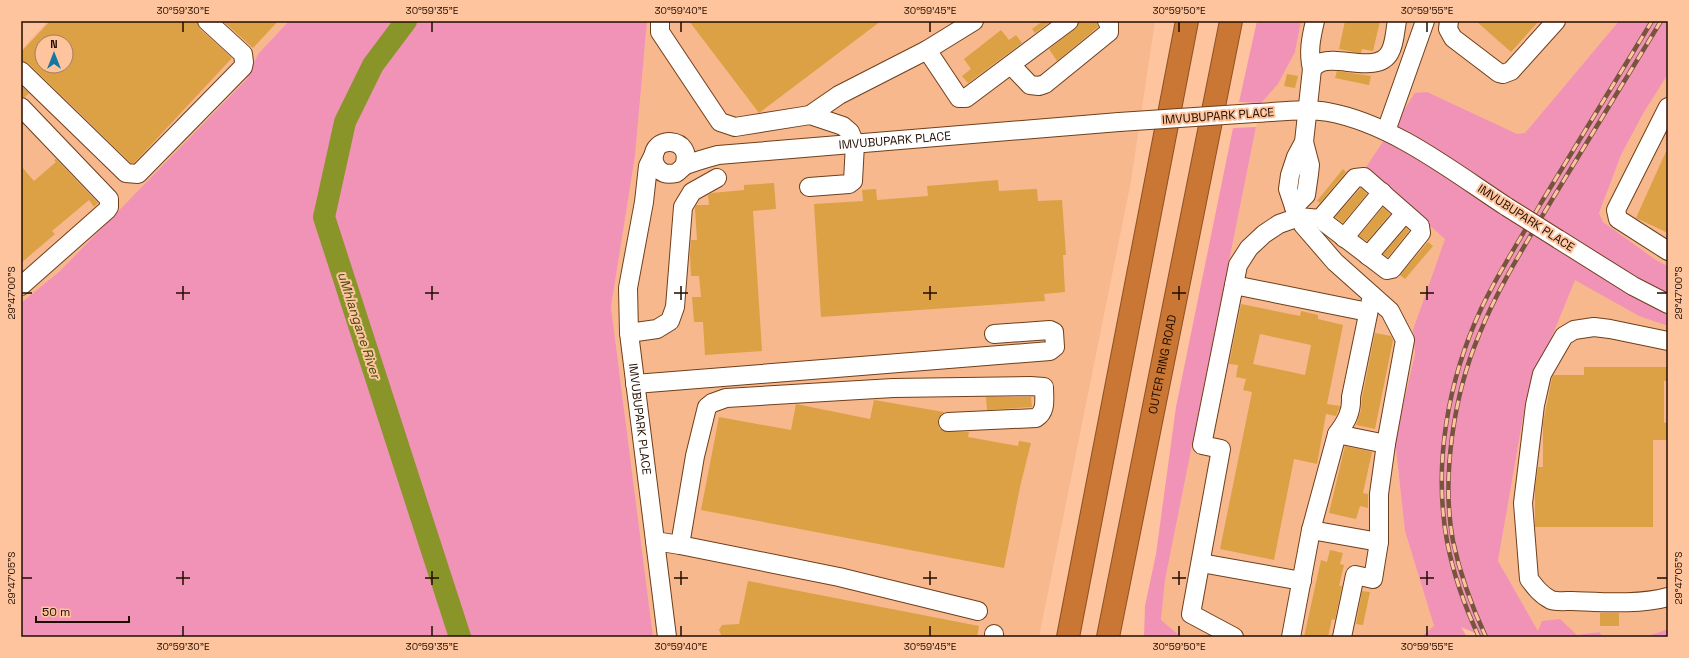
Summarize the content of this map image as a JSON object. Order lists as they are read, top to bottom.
{
  "streets": {
    "highway": ["OUTER RING ROAD"],
    "lane": ["IMVUBUPARK PLACE"]
  },
  "water": ["uMhlangane River"],
  "scale_bar": "50 m",
  "north": "top",
  "coordinates": [
    "30°59'30\"E",
    "30°59'35\"E",
    "30°59'40\"E",
    "30°59'45\"E",
    "30°59'50\"E",
    "30°59'55\"E",
    "29°47'00\"S",
    "29°47'05\"S"
  ]
}
